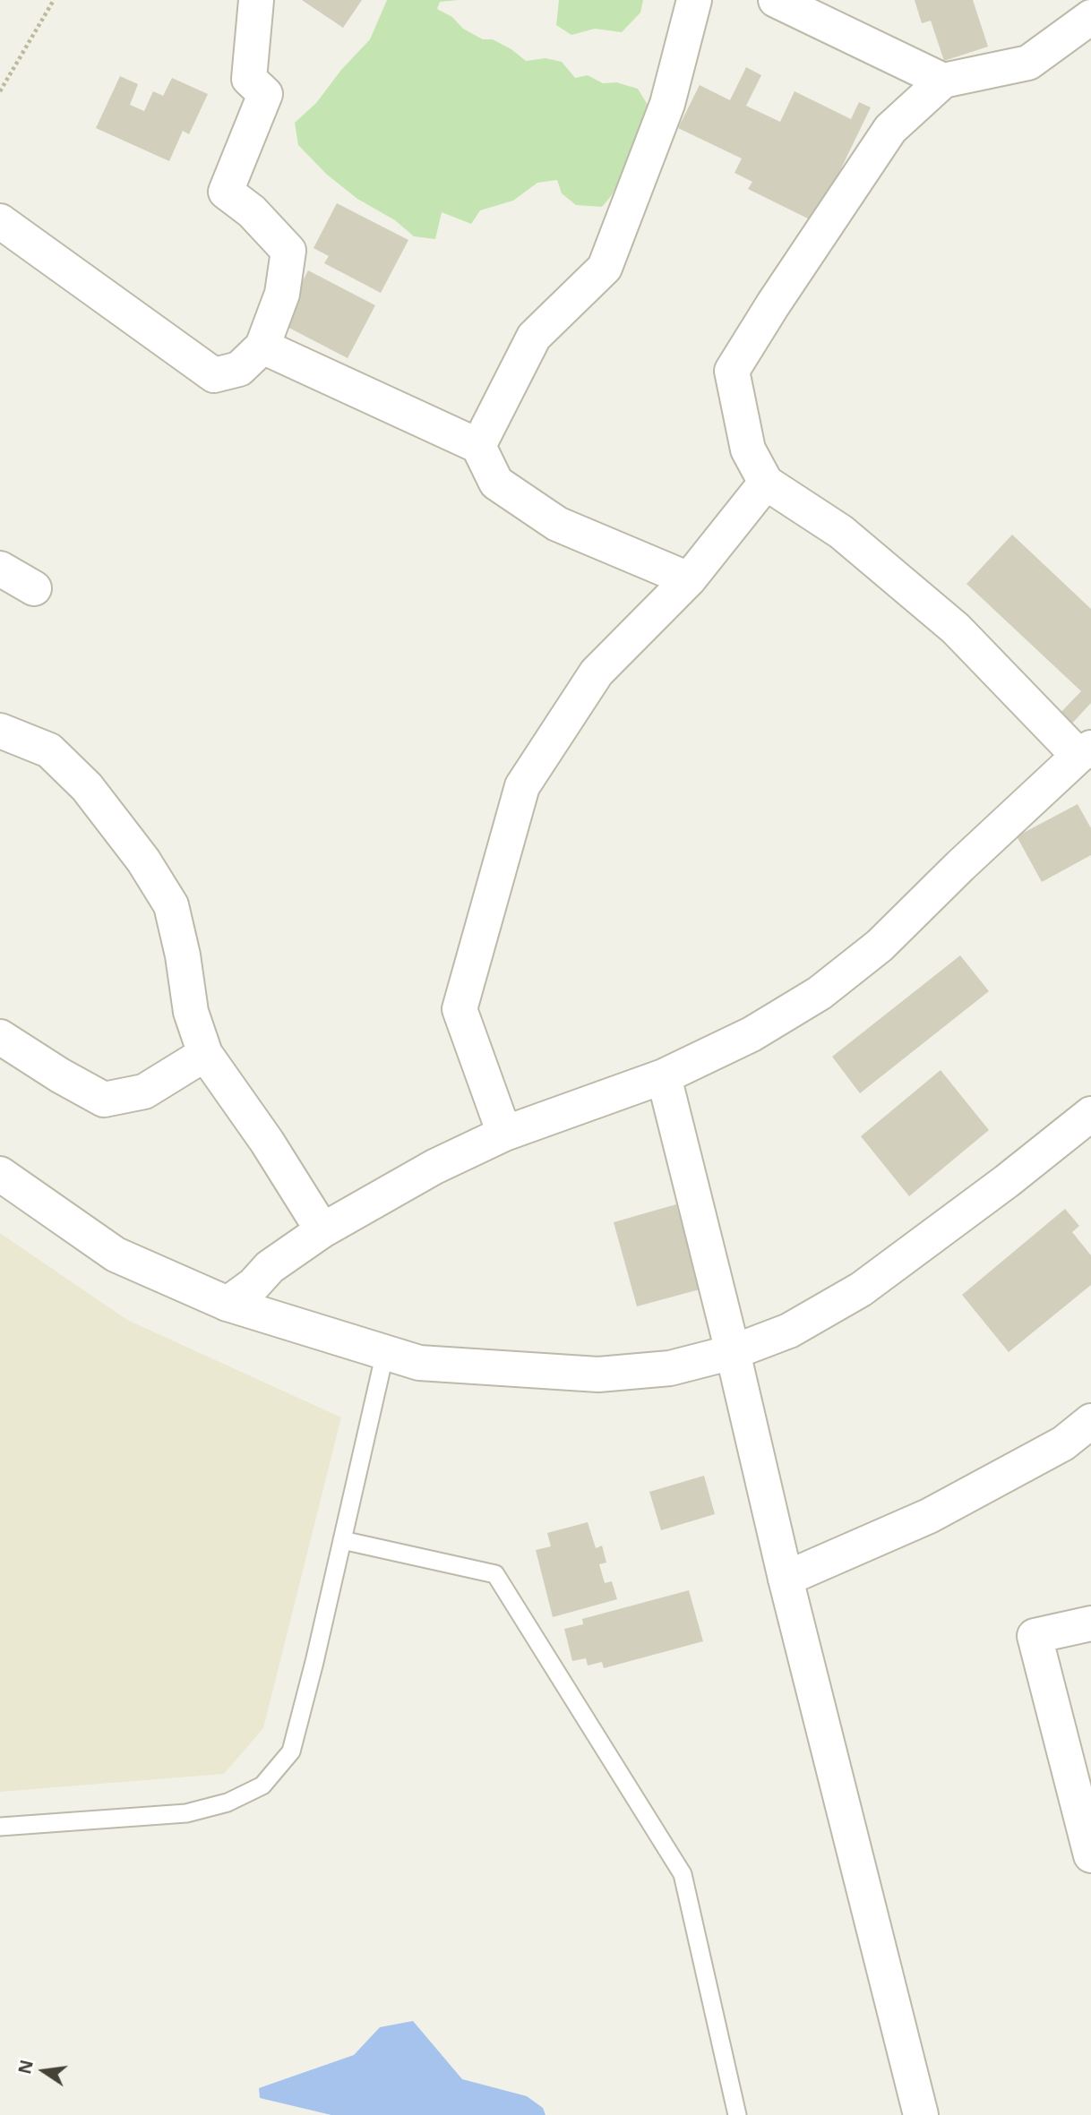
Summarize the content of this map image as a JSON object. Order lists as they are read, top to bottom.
{
  "north": "left"
}
